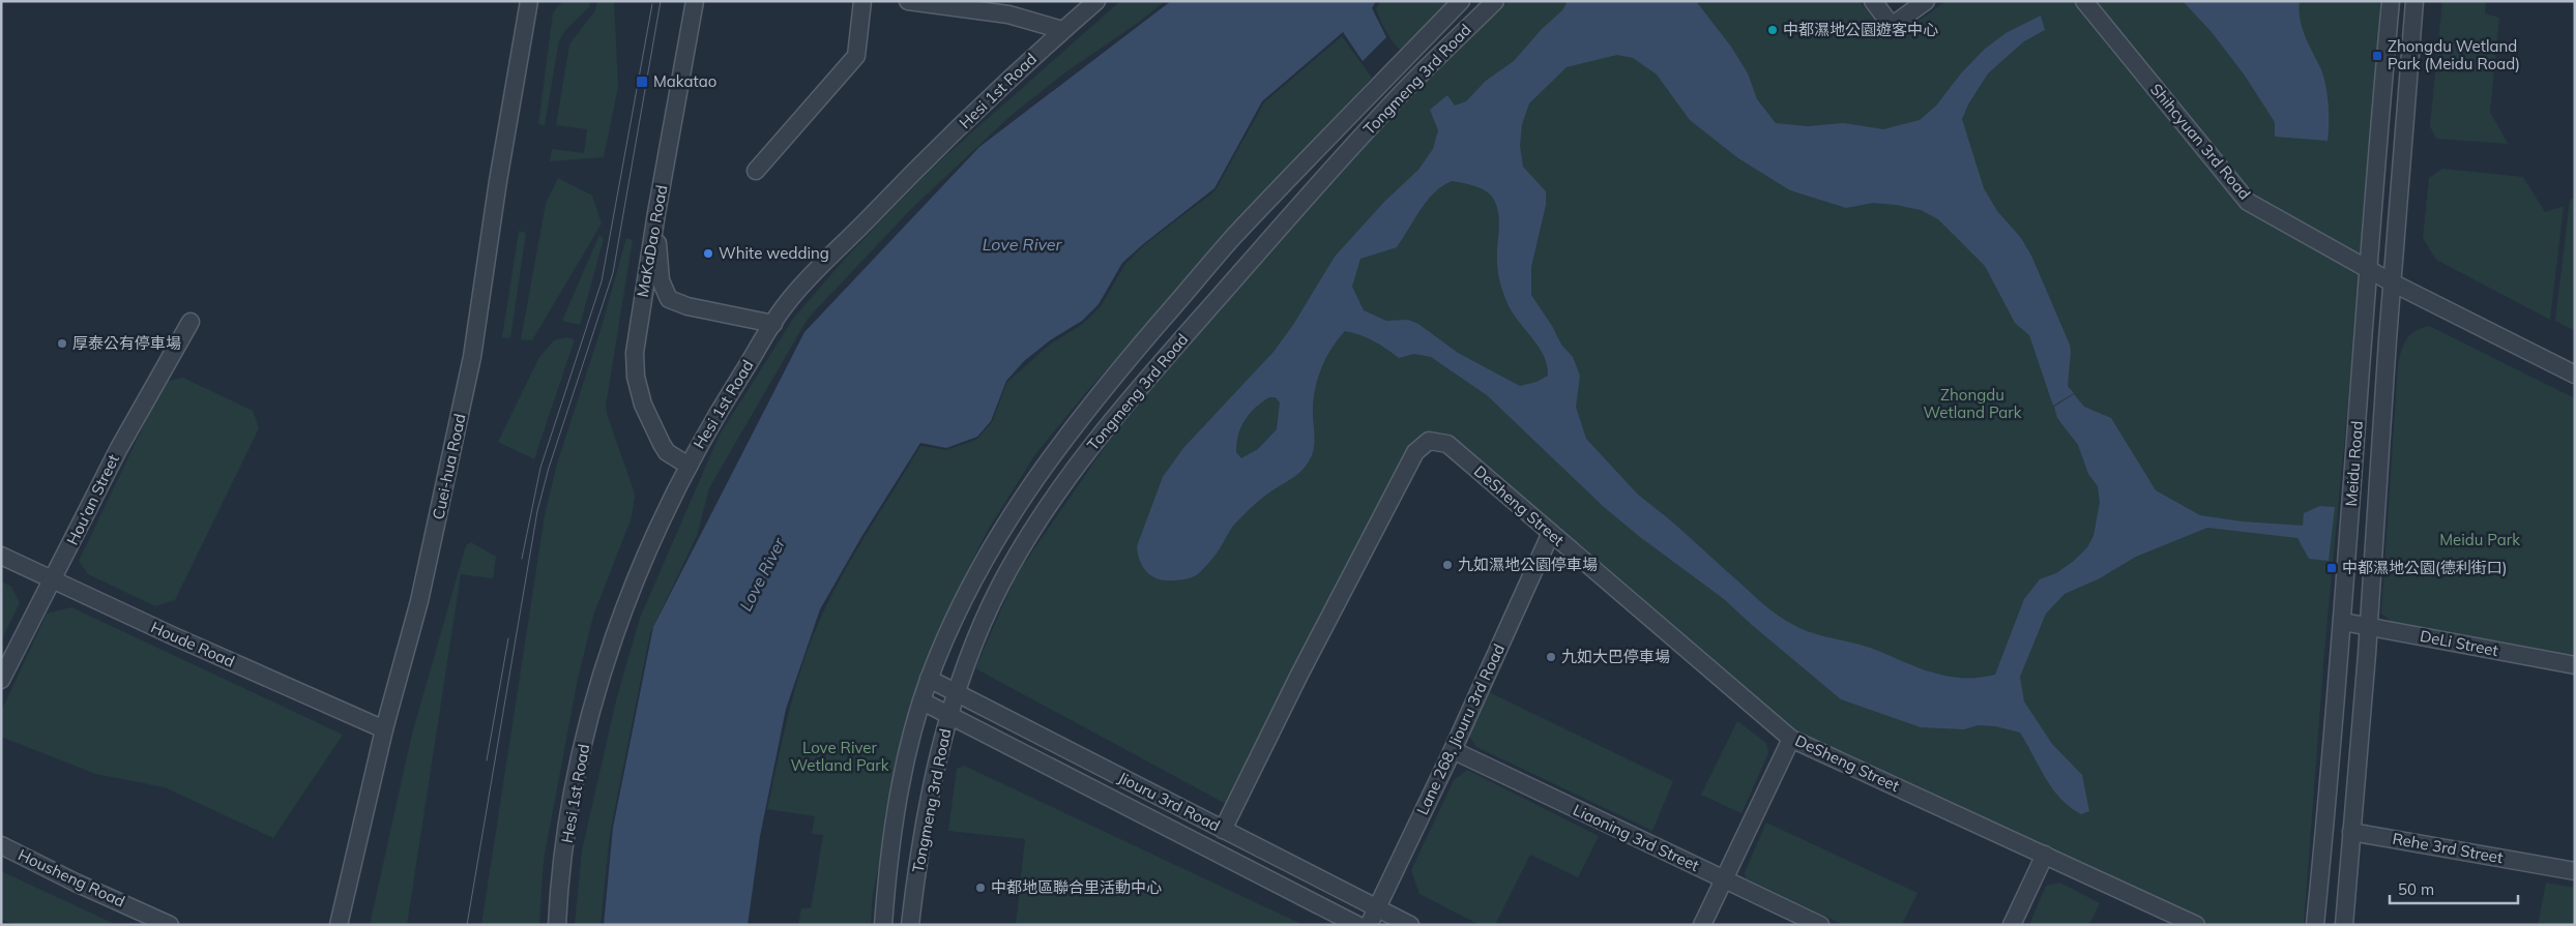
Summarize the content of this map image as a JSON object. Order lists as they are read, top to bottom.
{
  "streets": {
    "street": [
      "Tongmeng 3rd Road",
      "Hesi 1st Road",
      "Shihcyuan 3rd Road",
      "MaKaDao Road",
      "Meidu Road",
      "Cuei-hua Road",
      "Hou'an Street",
      "DeSheng Street",
      "DeLi Street",
      "Houde Road",
      "Lane 268, Jiouru 3rd Road",
      "Jiouru 3rd Road",
      "Liaoning 3rd Street",
      "Rehe 3rd Street",
      "Housheng Road"
    ]
  },
  "crossings": [
    ["Tongmeng 3rd Road", "Jiouru 3rd Road"],
    ["Hesi 1st Road", "MaKaDao Road"],
    ["Shihcyuan 3rd Road", "Meidu Road"],
    ["Meidu Road", "DeLi Street"],
    ["Meidu Road", "Rehe 3rd Street"],
    ["Cuei-hua Road", "Houde Road"],
    ["Hou'an Street", "Houde Road"],
    ["DeSheng Street", "Lane 268, Jiouru 3rd Road"],
    ["DeSheng Street", "Jiouru 3rd Road"],
    ["Lane 268, Jiouru 3rd Road", "Jiouru 3rd Road"],
    ["Lane 268, Jiouru 3rd Road", "Liaoning 3rd Street"]
  ],
  "water": ["Love River"],
  "parks": ["Zhongdu Wetland Park", "Meidu Park", "Love River Wetland Park"],
  "places": {
    "other": [
      "中都濕地公園遊客中心",
      "White wedding",
      "厚泰公有停車場",
      "九如濕地公園停車場",
      "九如大巴停車場",
      "中都地區聯合里活動中心"
    ],
    "transit": ["Zhongdu Wetland Park (Meidu Road)", "Makatao", "中都濕地公園(德利街口)"]
  },
  "scale_bar": "50 m"
}
